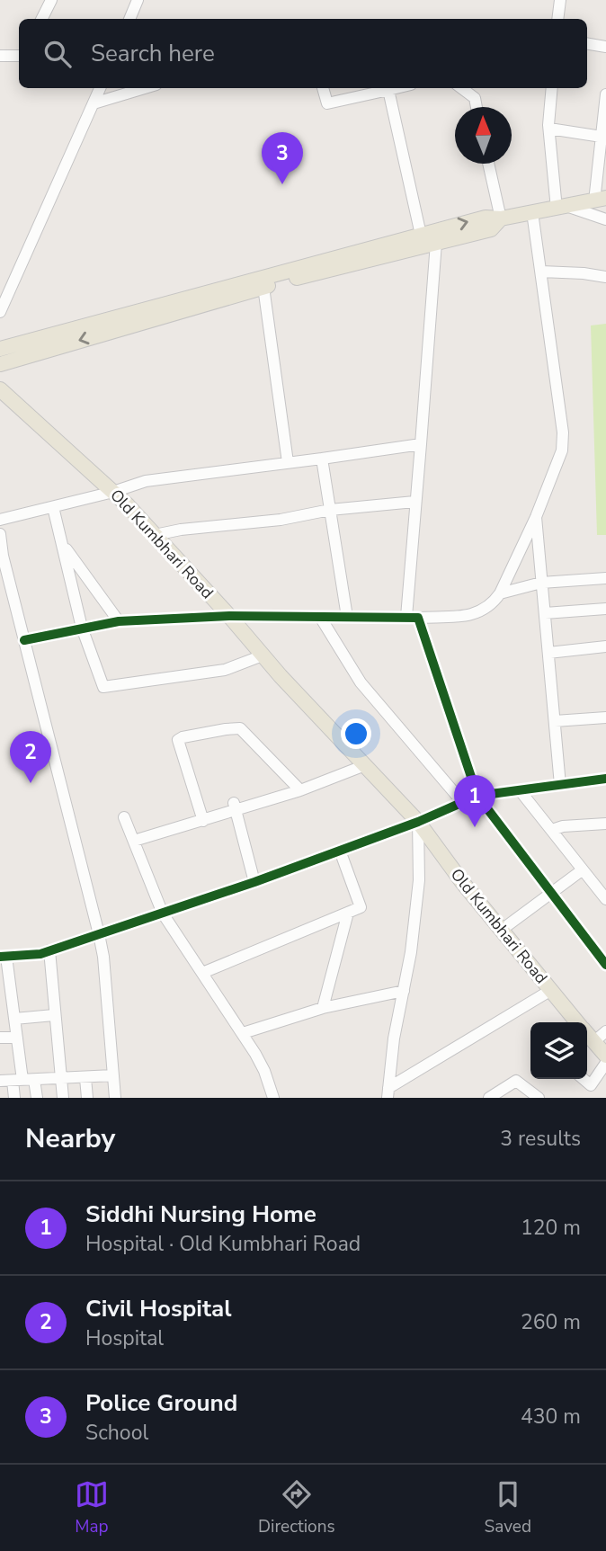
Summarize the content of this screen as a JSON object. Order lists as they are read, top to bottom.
{
  "streets": {
    "main road": ["Old Kumbhari Road"]
  },
  "north": "top",
  "page": {
    "search": "Search here",
    "pins": ["3", "2", "1"],
    "heading": ["Nearby", "3 results"],
    "list": [
      {
        "mark": "1",
        "name": "Siddhi Nursing Home",
        "note": "Hospital · Old Kumbhari Road",
        "value": "120 m"
      },
      {
        "mark": "2",
        "name": "Civil Hospital",
        "note": "Hospital",
        "value": "260 m"
      },
      {
        "mark": "3",
        "name": "Police Ground",
        "note": "School",
        "value": "430 m"
      }
    ],
    "nav": ["Map", "Directions", "Saved"]
  }
}
